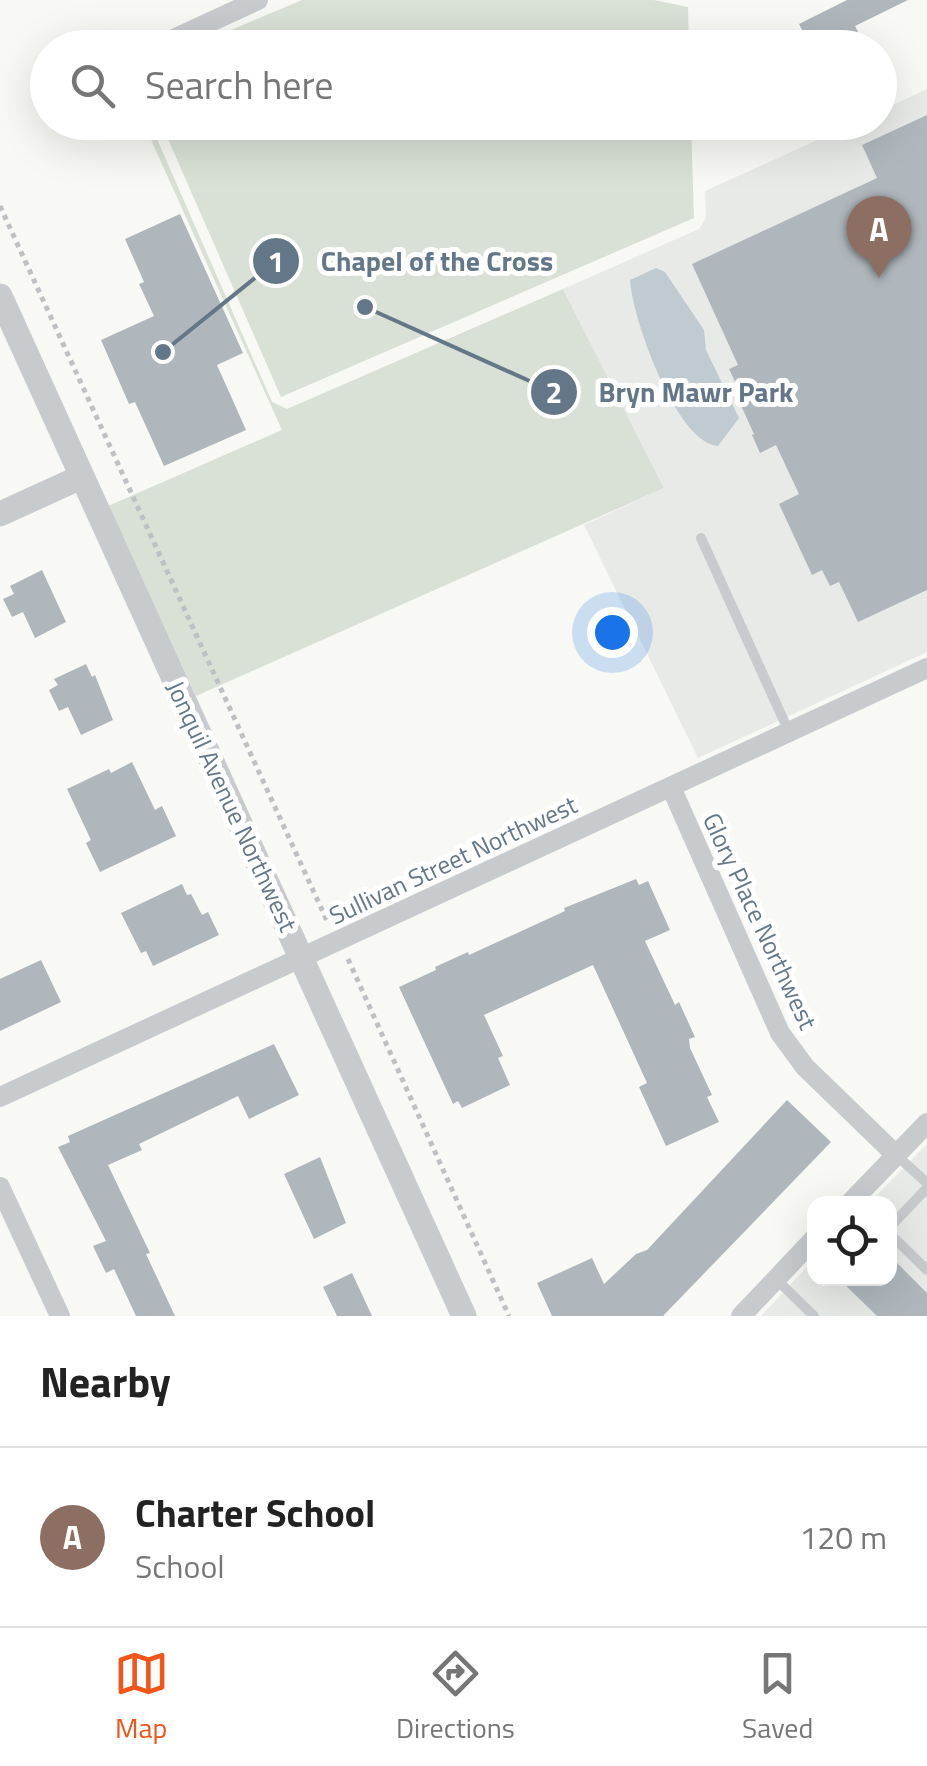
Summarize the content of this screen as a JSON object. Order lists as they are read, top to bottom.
{
  "streets": {
    "street": ["Jonquil Avenue Northwest", "Sullivan Street Northwest", "Glory Place Northwest"]
  },
  "crossings": [
    ["Jonquil Avenue Northwest", "Sullivan Street Northwest"],
    ["Sullivan Street Northwest", "Glory Place Northwest"]
  ],
  "places": ["Bryn Mawr Park", "Chapel of the Cross"],
  "page": {
    "search": "Search here",
    "pins": "A",
    "heading": "Nearby",
    "list": [
      {
        "mark": "A",
        "name": "Charter School",
        "note": "School",
        "value": "120 m"
      }
    ],
    "nav": ["Map", "Directions", "Saved"]
  }
}
